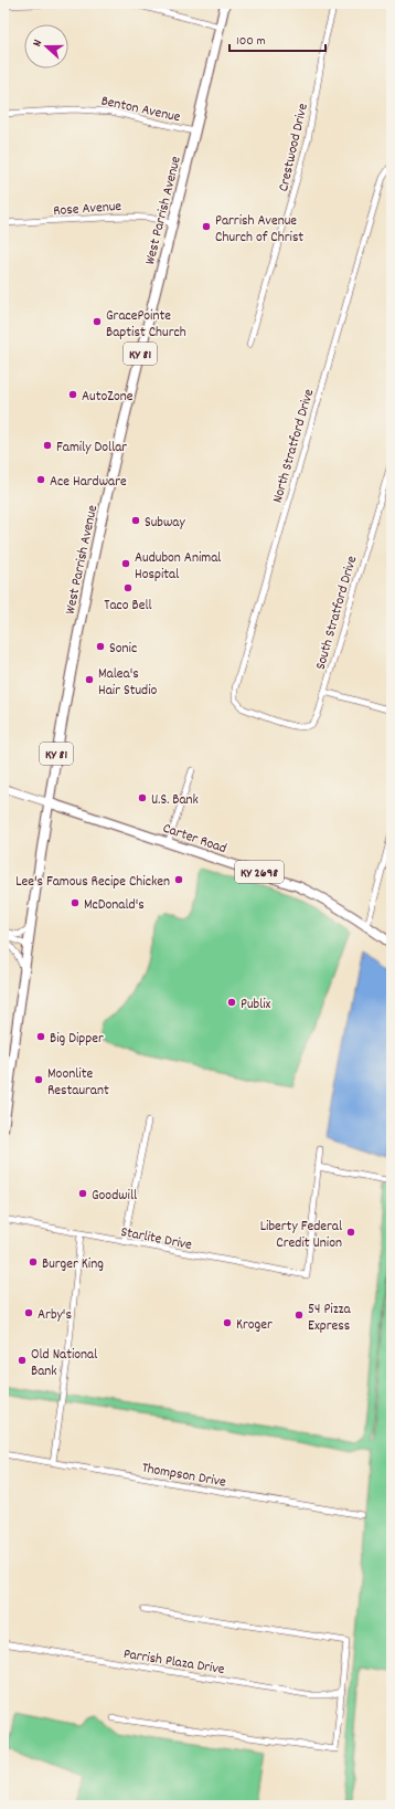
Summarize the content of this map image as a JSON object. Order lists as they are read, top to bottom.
{
  "streets": {
    "main road": [
      "West Parrish Avenue",
      "KY 81",
      "Carter Road",
      "KY 2698"
    ],
    "street": [
      "Benton Avenue",
      "Crestwood Drive",
      "Rose Avenue",
      "North Stratford Drive",
      "South Stratford Drive",
      "Starlite Drive",
      "Thompson Drive",
      "Parrish Plaza Drive"
    ]
  },
  "crossings": [
    ["Benton Avenue", "West Parrish Avenue"],
    ["Rose Avenue", "West Parrish Avenue"],
    ["West Parrish Avenue", "Carter Road"],
    ["North Stratford Drive", "South Stratford Drive"]
  ],
  "places": [
    "Parrish Avenue Church of Christ",
    "GracePointe Baptist Church",
    "AutoZone",
    "Family Dollar",
    "Ace Hardware",
    "Subway",
    "Audubon Animal Hospital",
    "Taco Bell",
    "Sonic",
    "Malea's Hair Studio",
    "U.S. Bank",
    "Lee's Famous Recipe Chicken",
    "McDonald's",
    "Publix",
    "Big Dipper",
    "Moonlite Restaurant",
    "Goodwill",
    "Liberty Federal Credit Union",
    "Burger King",
    "Arby's",
    "54 Pizza Express",
    "Kroger",
    "Old National Bank"
  ],
  "scale_bar": "100 m",
  "north": "left"
}
